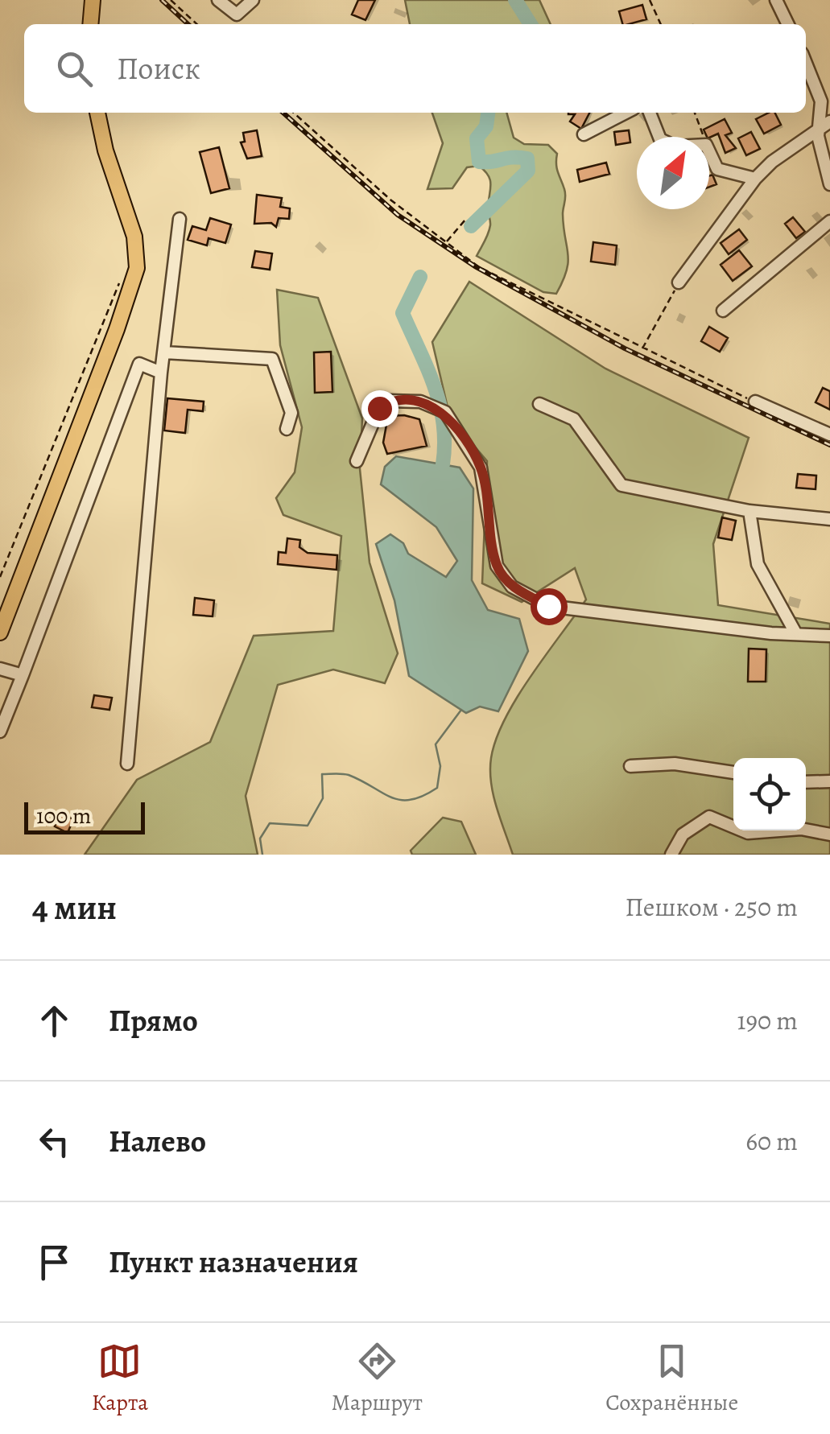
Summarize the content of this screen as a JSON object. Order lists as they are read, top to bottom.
{
  "scale_bar": "100 m",
  "north": "top right",
  "page": {
    "search": "Поиск",
    "scale": "100 m",
    "heading": ["4 мин", "Пешком · 250 m"],
    "list": [
      ["Прямо", "190 m"],
      ["Налево", "60 m"],
      "Пункт назначения"
    ],
    "nav": ["Карта", "Маршрут", "Сохранённые"]
  }
}
